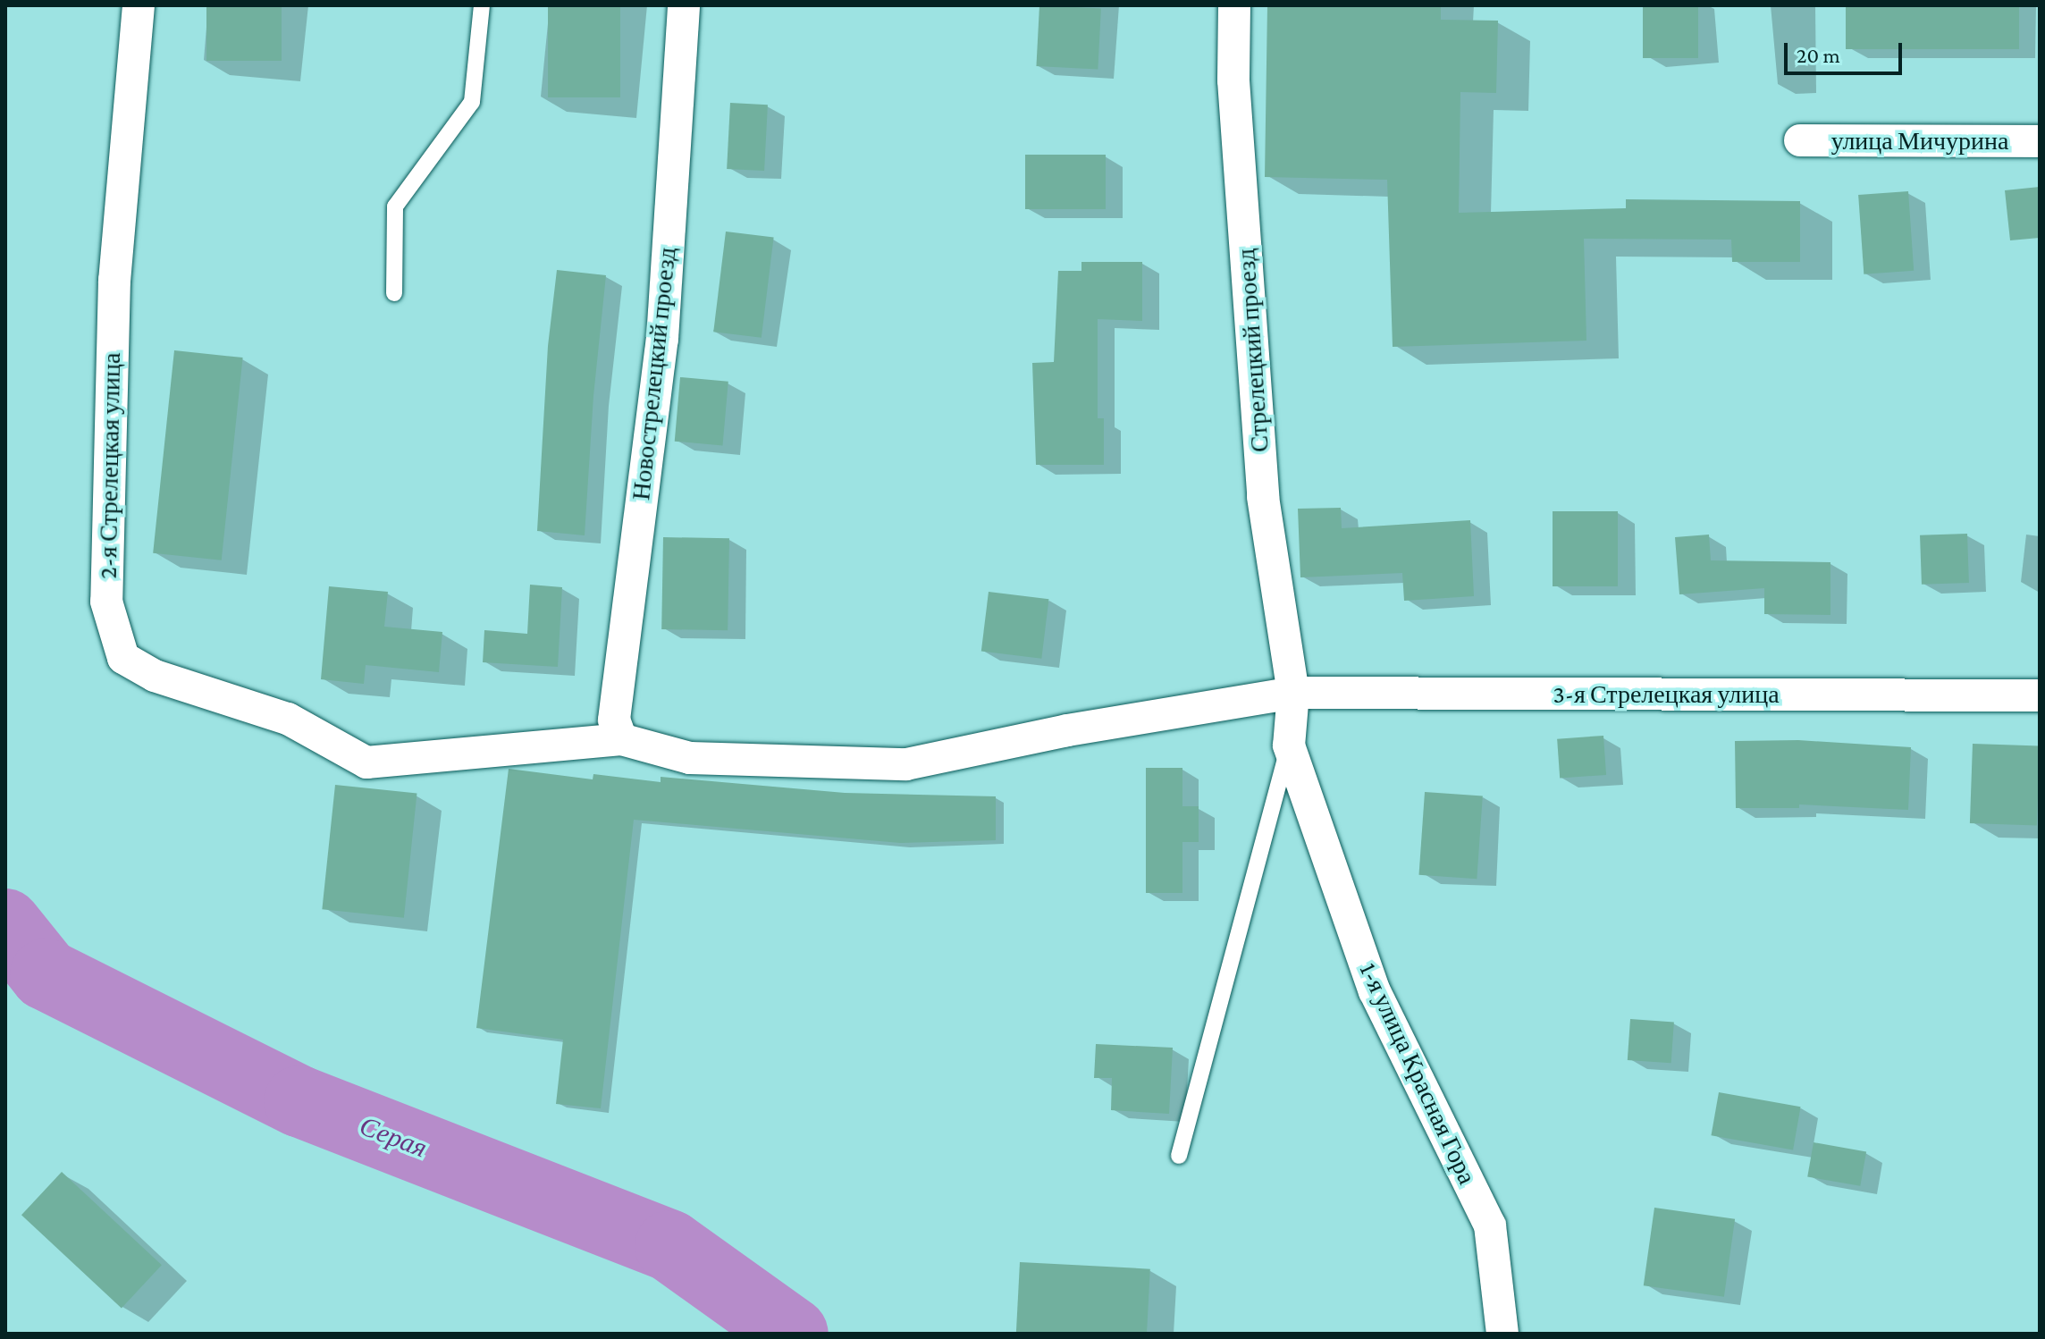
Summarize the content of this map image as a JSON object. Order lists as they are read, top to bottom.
{
  "streets": {
    "street": [
      "улица Мичурина",
      "Стрелецкий проезд",
      "Новострелецкий проезд",
      "2-я Стрелецкая улица",
      "3-я Стрелецкая улица",
      "1-я улица Красная Гора"
    ]
  },
  "crossings": [
    ["Стрелецкий проезд", "3-я Стрелецкая улица"],
    ["Стрелецкий проезд", "1-я улица Красная Гора"],
    ["Новострелецкий проезд", "2-я Стрелецкая улица"],
    ["Новострелецкий проезд", "3-я Стрелецкая улица"],
    ["2-я Стрелецкая улица", "3-я Стрелецкая улица"],
    ["3-я Стрелецкая улица", "1-я улица Красная Гора"]
  ],
  "water": ["Серая"],
  "scale_bar": "20 m"
}
